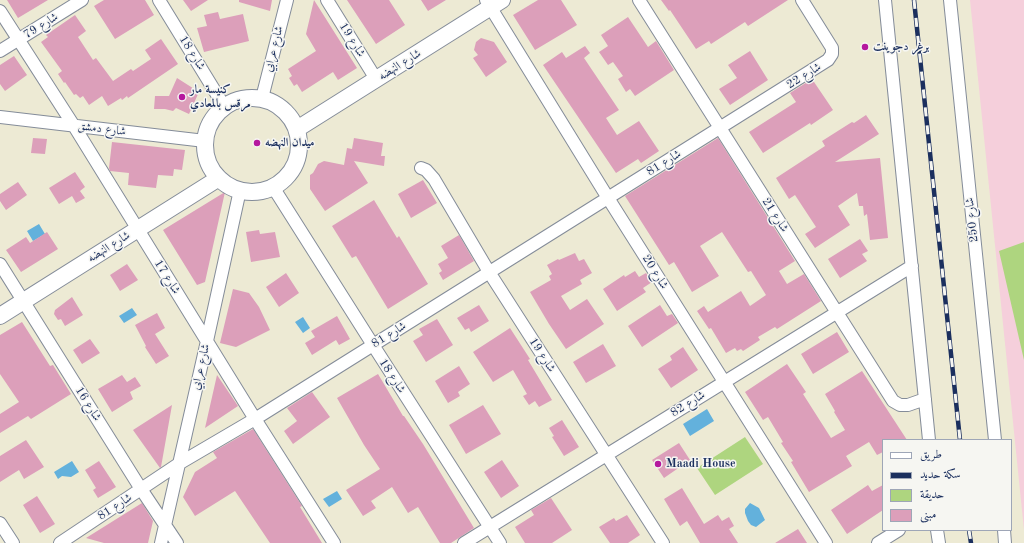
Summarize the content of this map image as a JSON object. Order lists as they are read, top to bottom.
{
  "streets": {
    "street": [
      "شارع 79",
      "شارع 19",
      "شارع عرابي",
      "شارع 18",
      "شارع النهضه",
      "شارع 22",
      "شارع دمشق",
      "شارع 81",
      "شارع 21",
      "شارع 250",
      "شارع 20",
      "شارع 17",
      "شارع 16",
      "شارع 82"
    ]
  },
  "crossings": [
    ["شارع 79", "شارع 17"],
    ["شارع 19", "شارع النهضه"],
    ["شارع 19", "شارع 81"],
    ["شارع 19", "شارع 82"],
    ["شارع عرابي", "شارع 18"],
    ["شارع عرابي", "شارع النهضه"],
    ["شارع عرابي", "شارع دمشق"],
    ["شارع عرابي", "شارع 81"],
    ["شارع عرابي", "شارع 17"],
    ["شارع عرابي", "شارع 16"],
    ["شارع 18", "شارع النهضه"],
    ["شارع 18", "شارع دمشق"],
    ["شارع 18", "شارع 81"],
    ["شارع 18", "شارع 82"],
    ["شارع النهضه", "شارع دمشق"],
    ["شارع النهضه", "شارع 20"],
    ["شارع النهضه", "شارع 17"],
    ["شارع النهضه", "شارع 16"],
    ["شارع 22", "شارع 81"],
    ["شارع 22", "شارع 21"],
    ["شارع دمشق", "شارع 17"],
    ["شارع 81", "شارع 21"],
    ["شارع 81", "شارع 20"],
    ["شارع 81", "شارع 17"],
    ["شارع 81", "شارع 16"],
    ["شارع 21", "شارع 82"],
    ["شارع 20", "شارع 82"]
  ],
  "places": [
    "برغر دجوينت",
    "كنيسة مار مرقس بالمعادي",
    "ميدان النهضه",
    "Maadi House"
  ],
  "legend": [
    "طريق",
    "سكة حديد",
    "حديقة",
    "مبنى"
  ]
}
